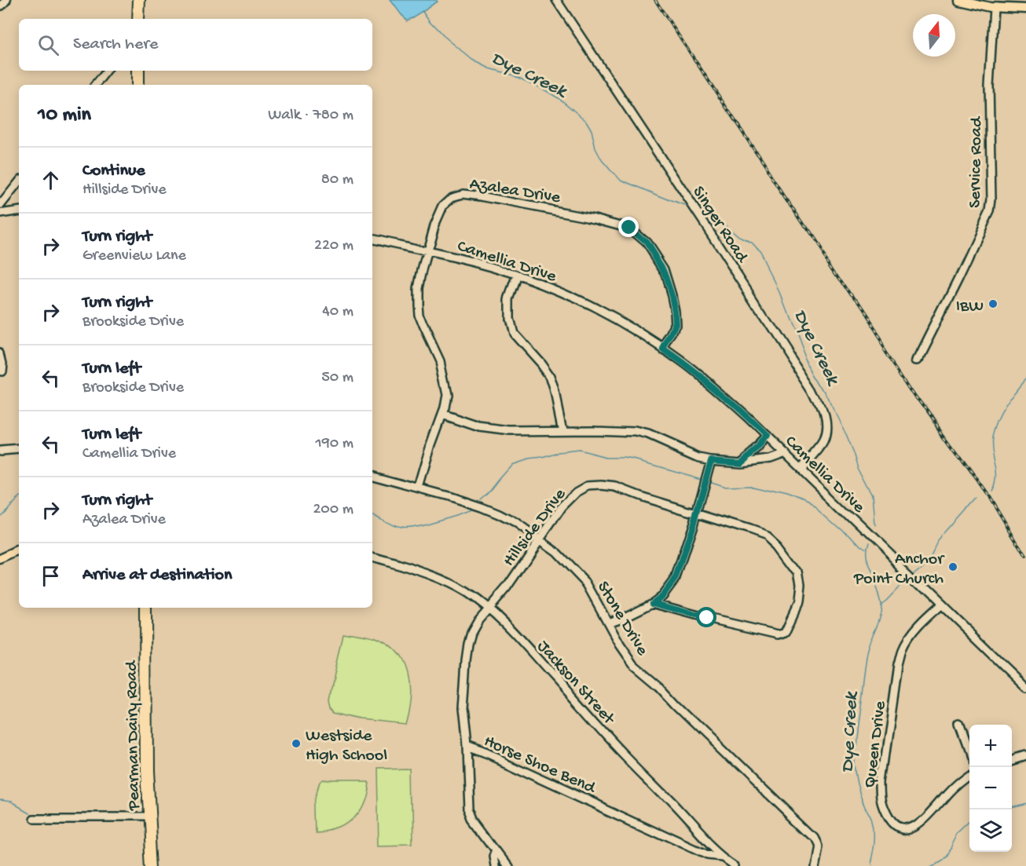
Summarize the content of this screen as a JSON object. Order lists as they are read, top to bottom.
{
  "streets": {
    "highway": ["Pearman Dairy Road"],
    "street": [
      "Service Road",
      "Azalea Drive",
      "Singer Road",
      "Camellia Drive",
      "Hillside Drive",
      "Stone Drive",
      "Jackson Street",
      "Queen Drive",
      "Horse Shoe Bend"
    ]
  },
  "crossings": [
    ["Azalea Drive", "Camellia Drive"],
    ["Azalea Drive", "Stone Drive"],
    ["Singer Road", "Camellia Drive"],
    ["Camellia Drive", "Queen Drive"],
    ["Hillside Drive", "Stone Drive"],
    ["Hillside Drive", "Jackson Street"],
    ["Hillside Drive", "Horse Shoe Bend"],
    ["Jackson Street", "Horse Shoe Bend"]
  ],
  "water": ["Dye Creek"],
  "places": ["IBW", "Anchor Point Church", "Westside High School"],
  "north": "top",
  "page": {
    "search": "Search here",
    "heading": ["10 min", "Walk · 780 m"],
    "list": [
      ["Continue", "Hillside Drive", "80 m"],
      ["Turn right", "Greenview Lane", "220 m"],
      ["Turn right", "Brookside Drive", "40 m"],
      ["Turn left", "Brookside Drive", "50 m"],
      ["Turn left", "Camellia Drive", "190 m"],
      ["Turn right", "Azalea Drive", "200 m"],
      "Arrive at destination"
    ],
    "map_buttons": ["+", "−"]
  }
}
